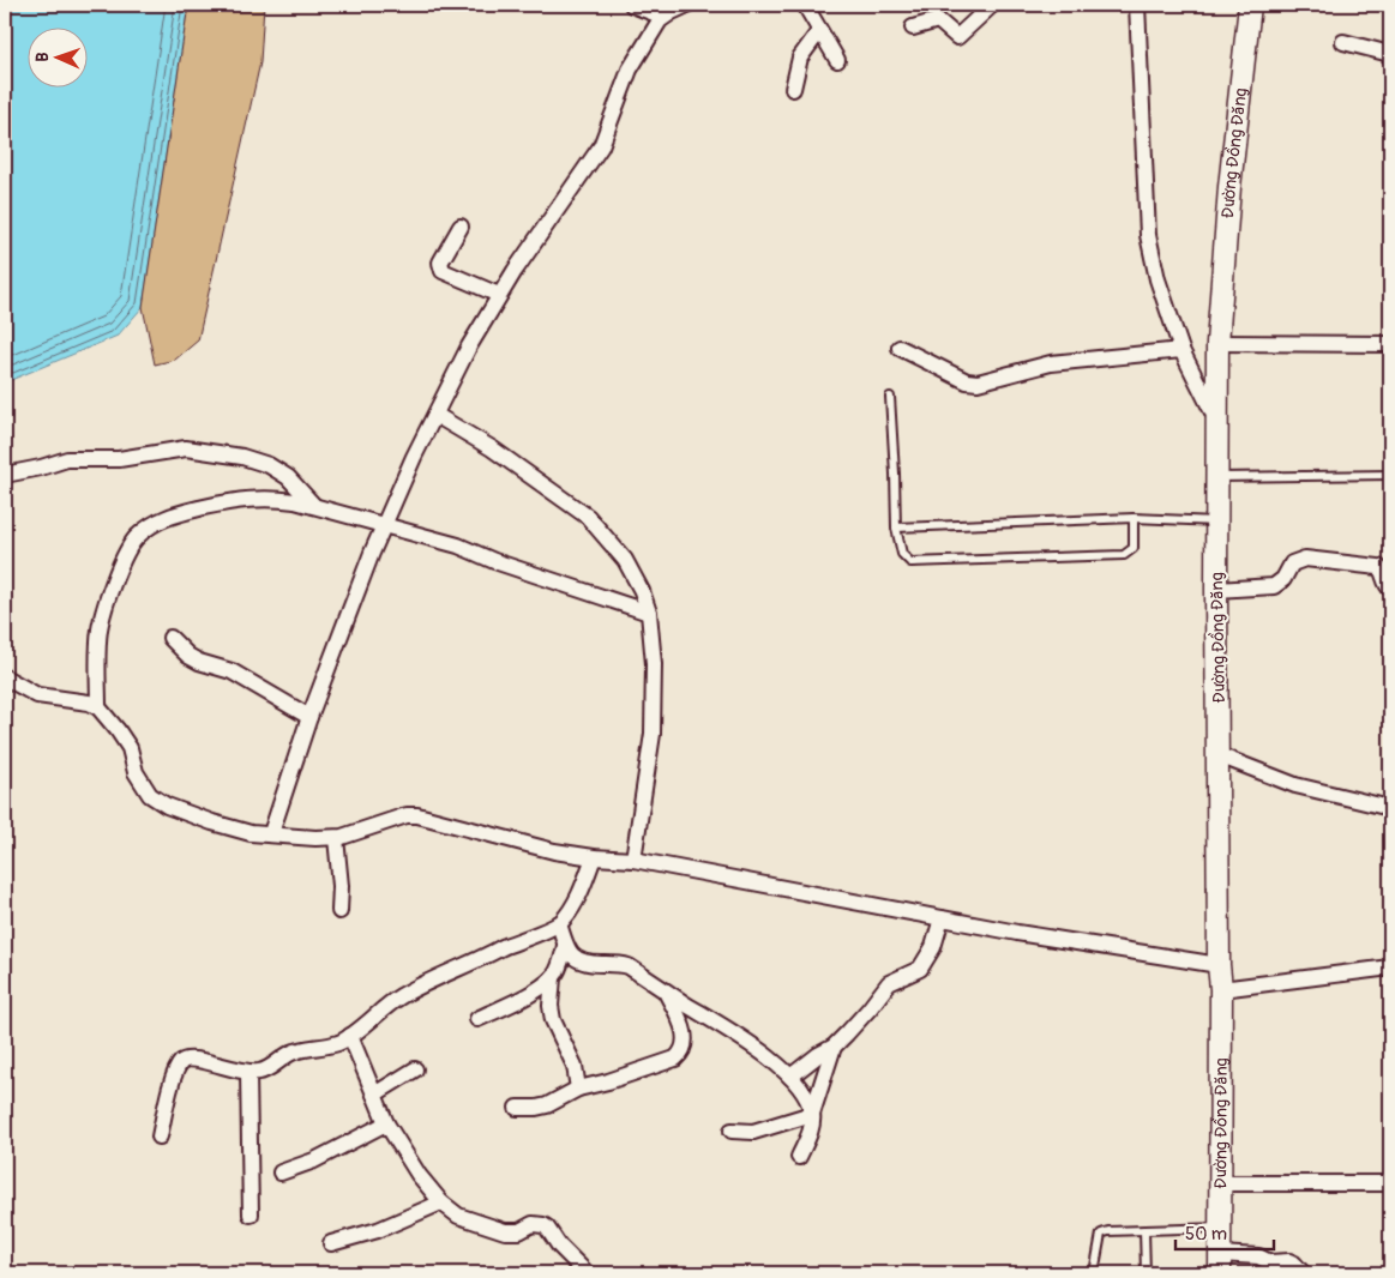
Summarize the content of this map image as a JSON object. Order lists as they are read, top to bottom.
{
  "streets": {
    "main road": ["Đường Đồng Đăng"]
  },
  "scale_bar": "50 m",
  "north": "left"
}
